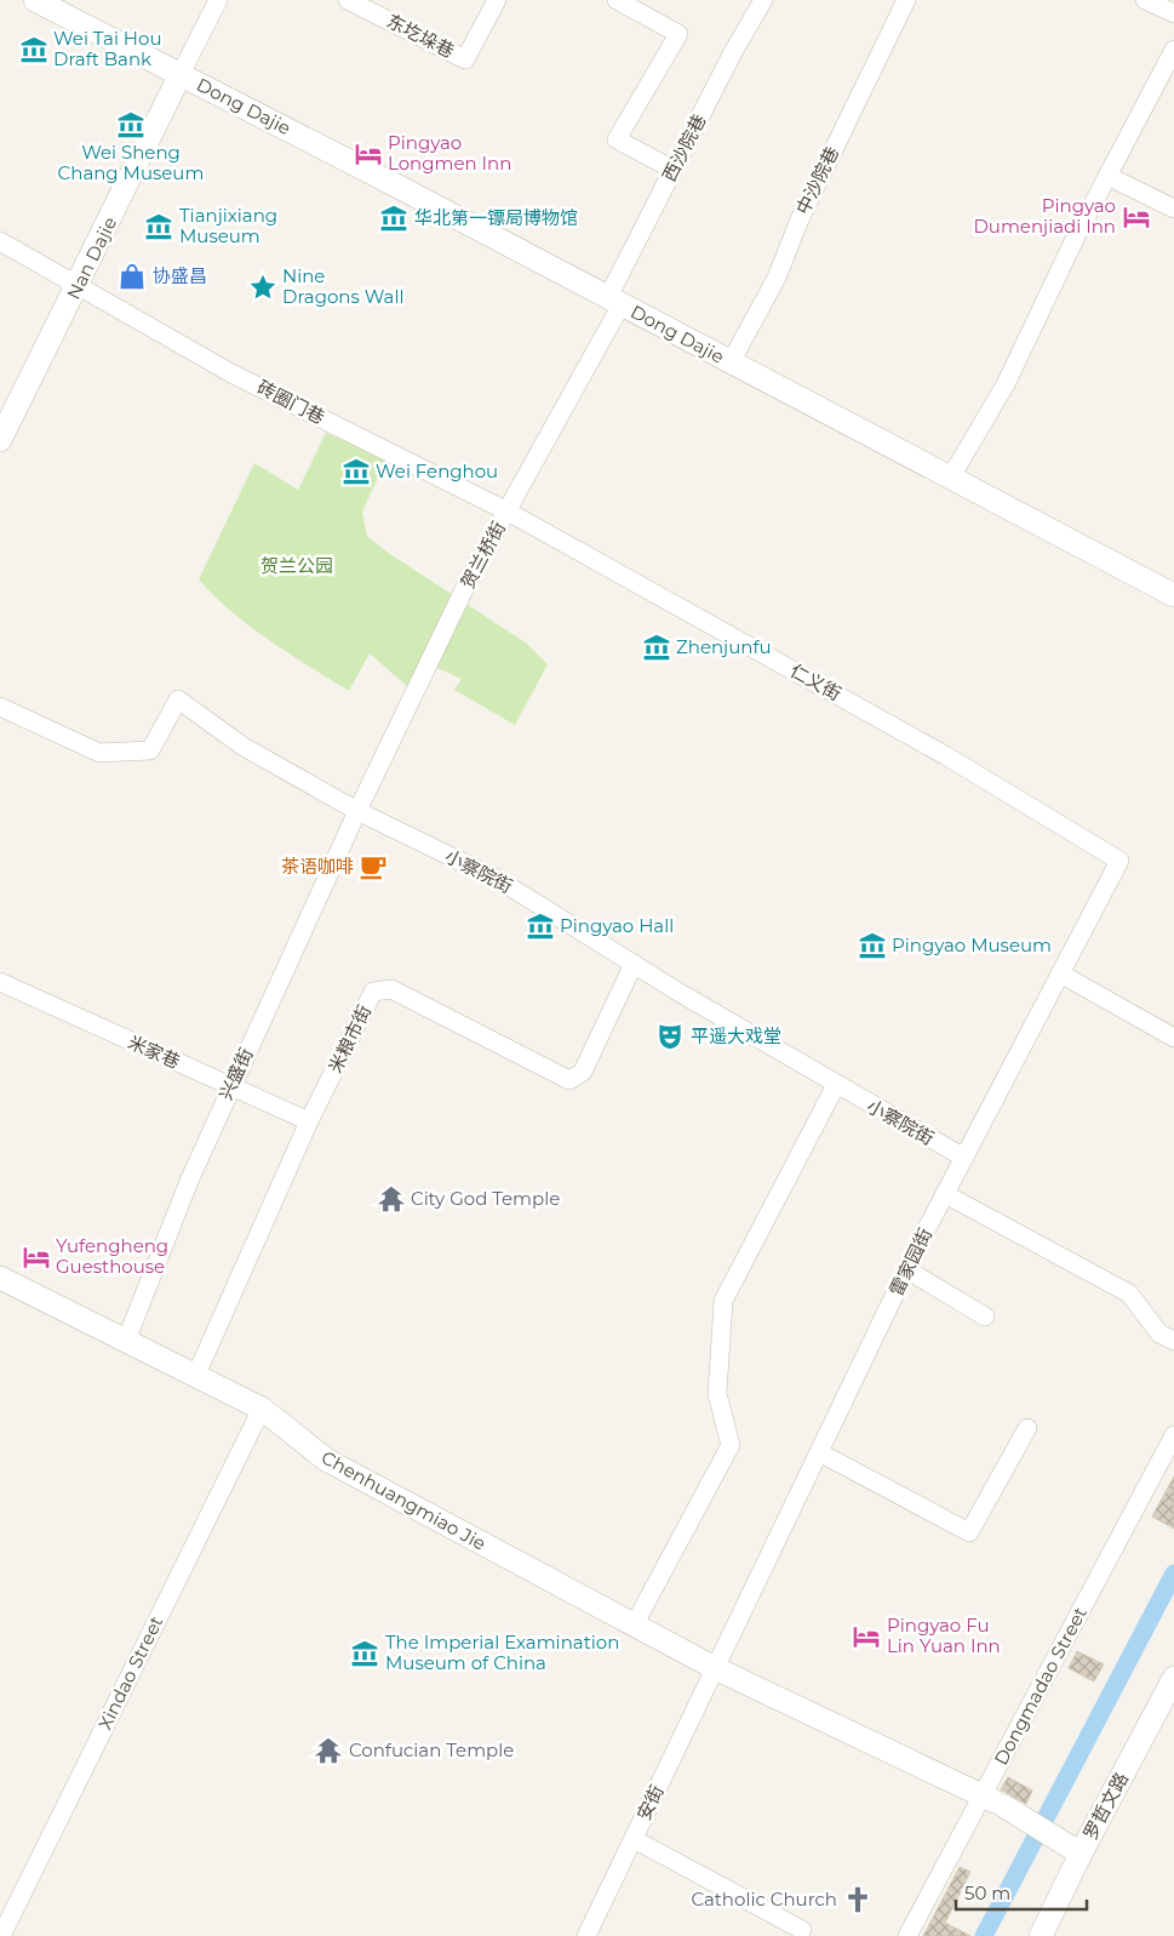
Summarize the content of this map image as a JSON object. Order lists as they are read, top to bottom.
{
  "streets": {
    "street": [
      "东圪垛巷",
      "Dong Dajie",
      "西沙院巷",
      "中沙院巷",
      "Nan Dajie",
      "砖圈门巷",
      "贺兰桥街",
      "仁义街",
      "小察院街",
      "米粮市街",
      "米家巷",
      "兴盛街",
      "雷家园街",
      "Chenhuangmiao Jie",
      "Xindao Street",
      "Dongmadao Street",
      "安街",
      "罗哲文路"
    ]
  },
  "crossings": [
    ["Dong Dajie", "西沙院巷"],
    ["Dong Dajie", "中沙院巷"],
    ["Dong Dajie", "Nan Dajie"],
    ["Dong Dajie", "贺兰桥街"],
    ["西沙院巷", "贺兰桥街"],
    ["Nan Dajie", "砖圈门巷"],
    ["砖圈门巷", "贺兰桥街"],
    ["砖圈门巷", "仁义街"],
    ["贺兰桥街", "仁义街"],
    ["贺兰桥街", "小察院街"],
    ["贺兰桥街", "兴盛街"],
    ["仁义街", "雷家园街"],
    ["小察院街", "米粮市街"],
    ["小察院街", "兴盛街"],
    ["小察院街", "雷家园街"],
    ["米粮市街", "米家巷"],
    ["米粮市街", "Chenhuangmiao Jie"],
    ["米家巷", "兴盛街"],
    ["兴盛街", "Chenhuangmiao Jie"],
    ["雷家园街", "Chenhuangmiao Jie"],
    ["雷家园街", "安街"],
    ["Chenhuangmiao Jie", "Xindao Street"],
    ["Chenhuangmiao Jie", "Dongmadao Street"],
    ["Chenhuangmiao Jie", "安街"],
    ["Chenhuangmiao Jie", "罗哲文路"]
  ],
  "parks": ["贺兰公园"],
  "places": {
    "museum": [
      "Wei Tai Hou Draft Bank",
      "Wei Sheng Chang Museum",
      "华北第一镖局博物馆",
      "Tianjixiang Museum",
      "Wei Fenghou",
      "Zhenjunfu",
      "Pingyao Hall",
      "Pingyao Museum",
      "The Imperial Examination Museum of China"
    ],
    "hotel": [
      "Pingyao Longmen Inn",
      "Pingyao Dumenjiadi Inn",
      "Yufengheng Guesthouse",
      "Pingyao Fu Lin Yuan Inn"
    ],
    "shop": ["协盛昌"],
    "place": ["Nine Dragons Wall"],
    "cafe": ["茶语咖啡"],
    "theatre": ["平遥大戏堂"],
    "temple": ["City God Temple", "Confucian Temple"],
    "church": ["Catholic Church"]
  },
  "scale_bar": "50 m"
}
